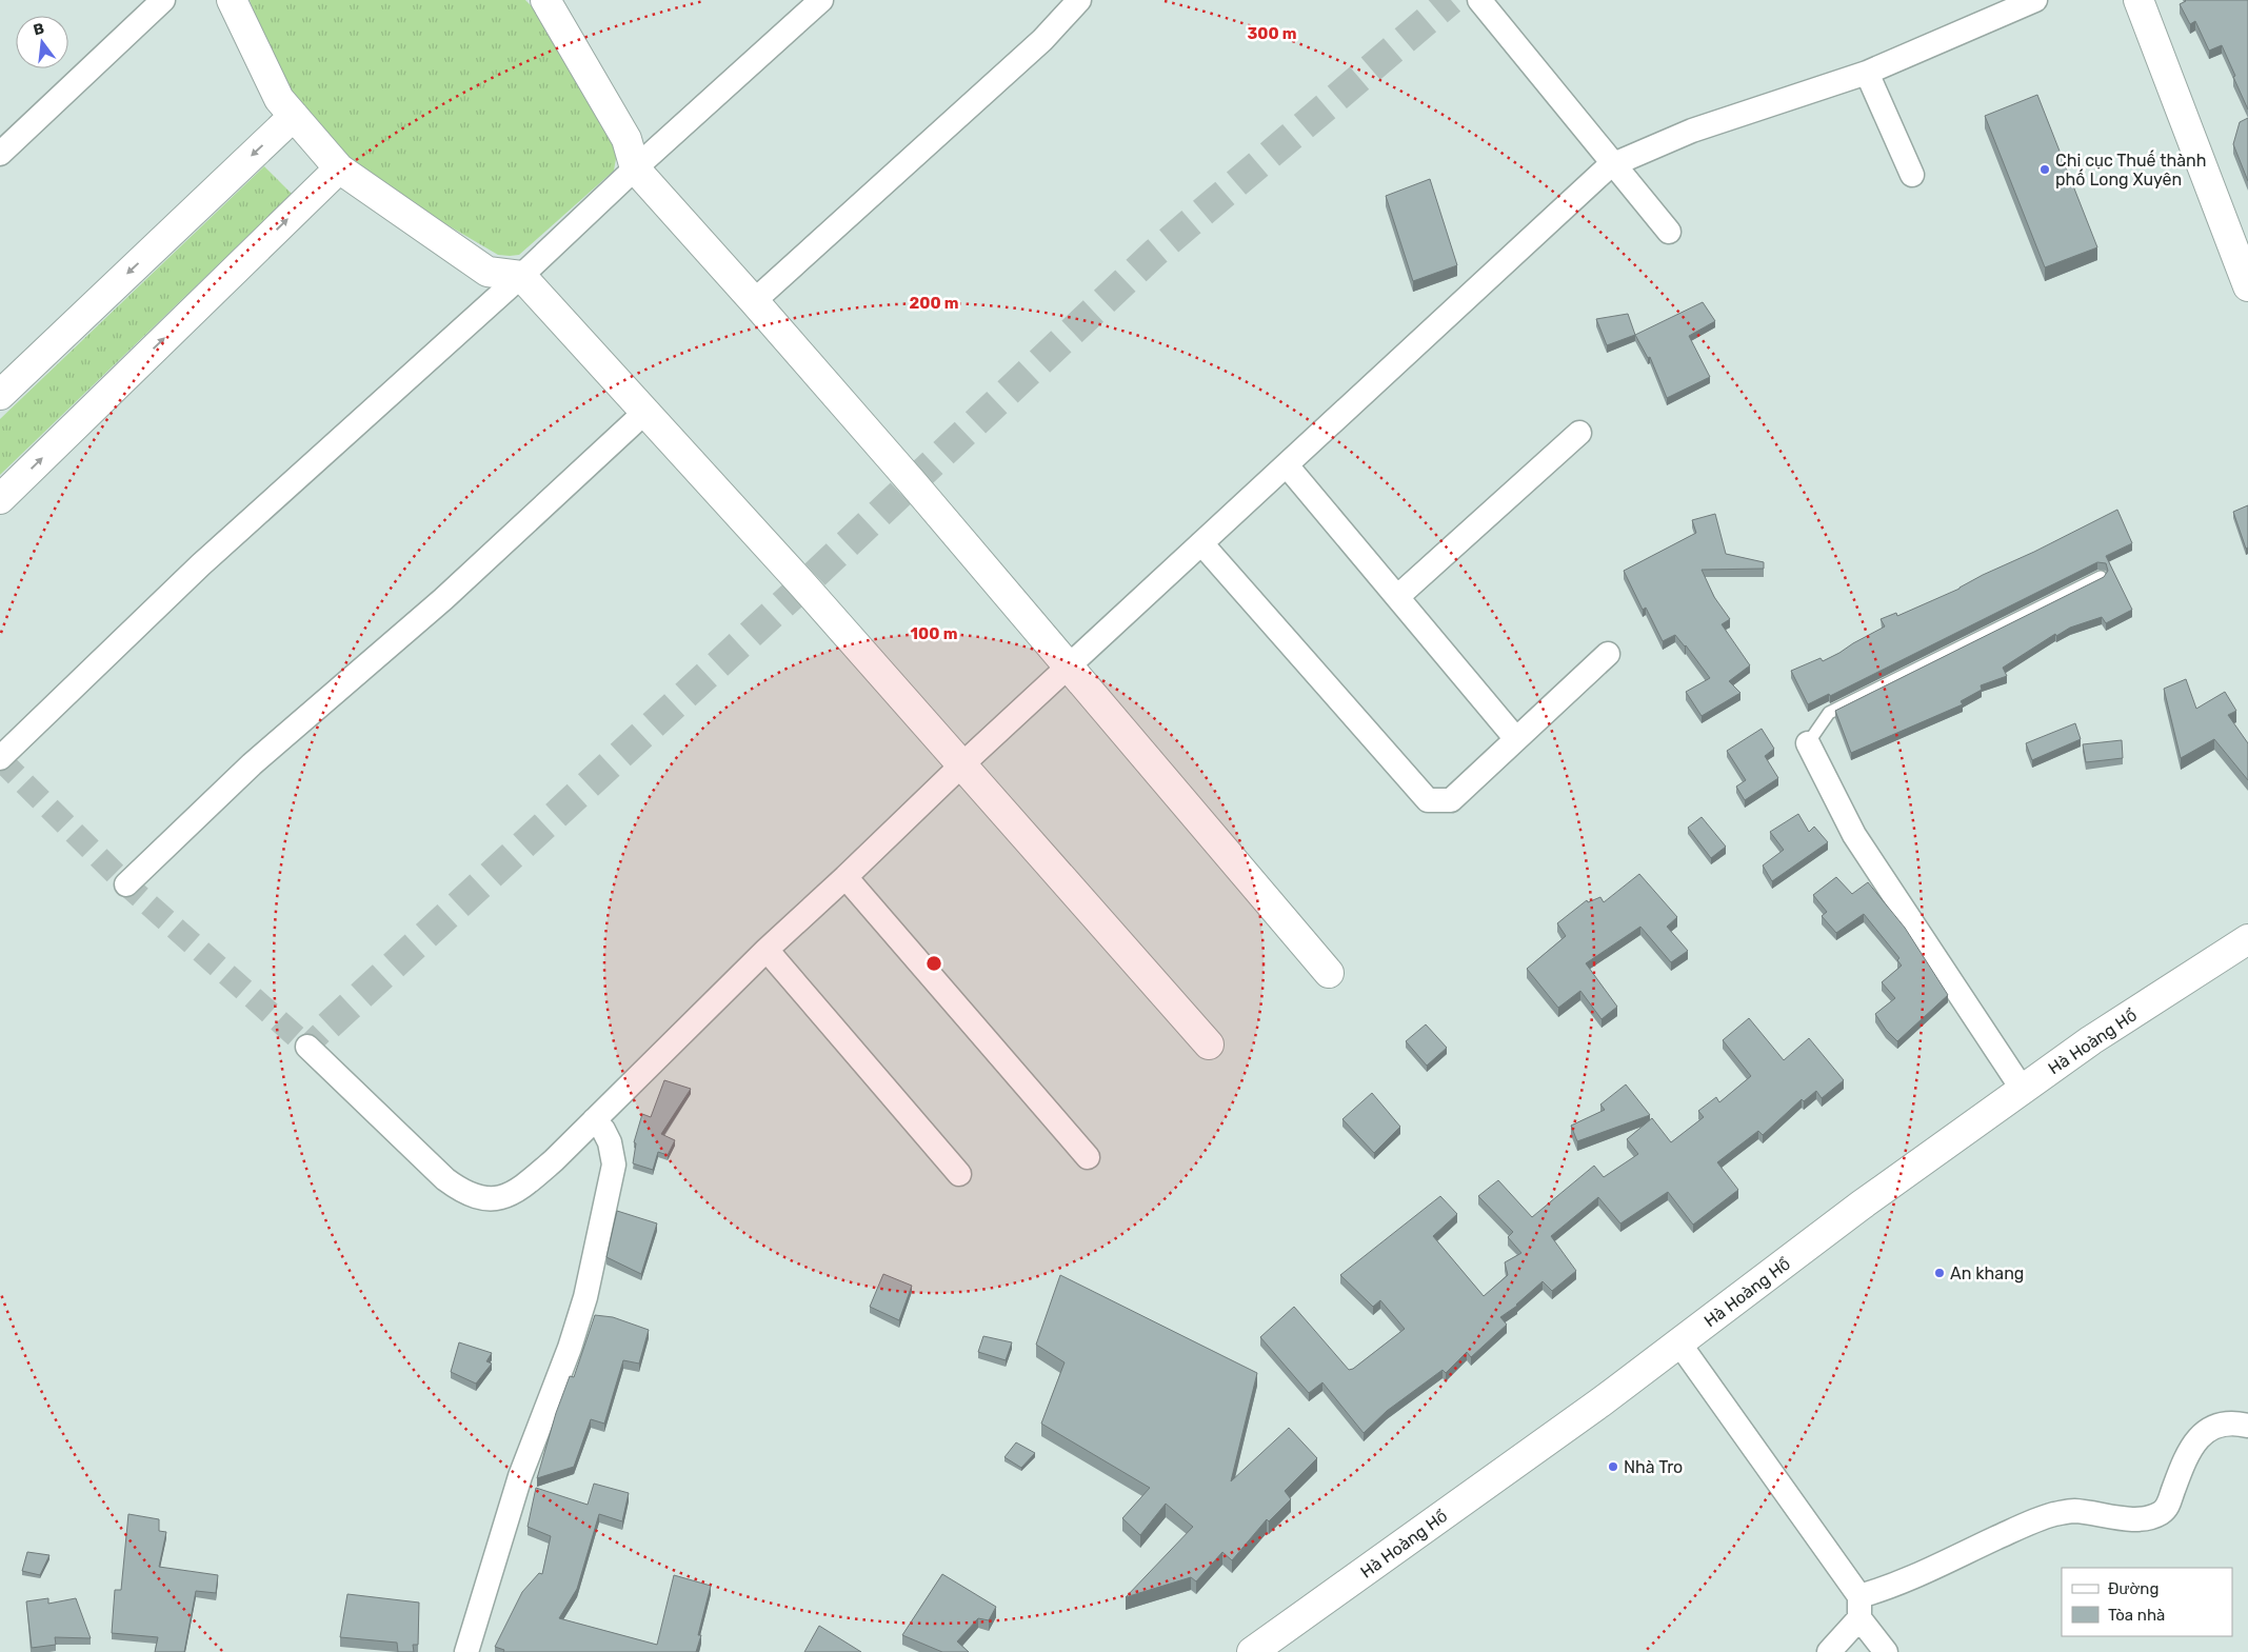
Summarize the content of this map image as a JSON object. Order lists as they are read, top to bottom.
{
  "streets": {
    "street": ["Hà Hoàng Hổ"]
  },
  "places": ["Chi cục Thuế thành phố Long Xuyên", "An khang", "Nhà Tro"],
  "legend": ["Đường", "Tòa nhà"],
  "north": "top",
  "rings": ["300 m", "200 m", "100 m"]
}
